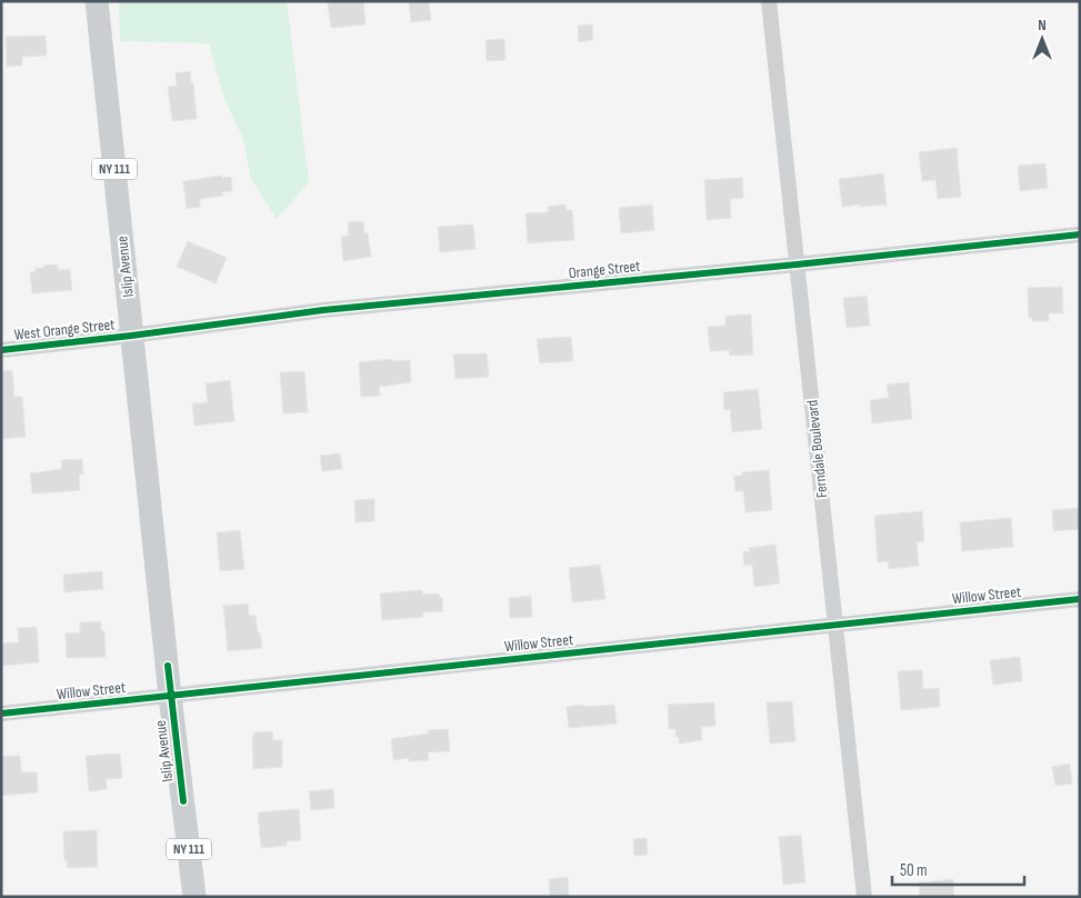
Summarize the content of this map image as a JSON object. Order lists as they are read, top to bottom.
{
  "streets": {
    "main road": ["NY 111", "Islip Avenue"],
    "street": [
      "Orange Street",
      "West Orange Street",
      "Ferndale Boulevard",
      "Willow Street"
    ]
  },
  "crossings": [
    ["Islip Avenue", "Orange Street"],
    ["Islip Avenue", "West Orange Street"],
    ["Islip Avenue", "Willow Street"],
    ["Orange Street", "West Orange Street"],
    ["Orange Street", "Ferndale Boulevard"],
    ["Ferndale Boulevard", "Willow Street"]
  ],
  "scale_bar": "50 m",
  "north": "top"
}
